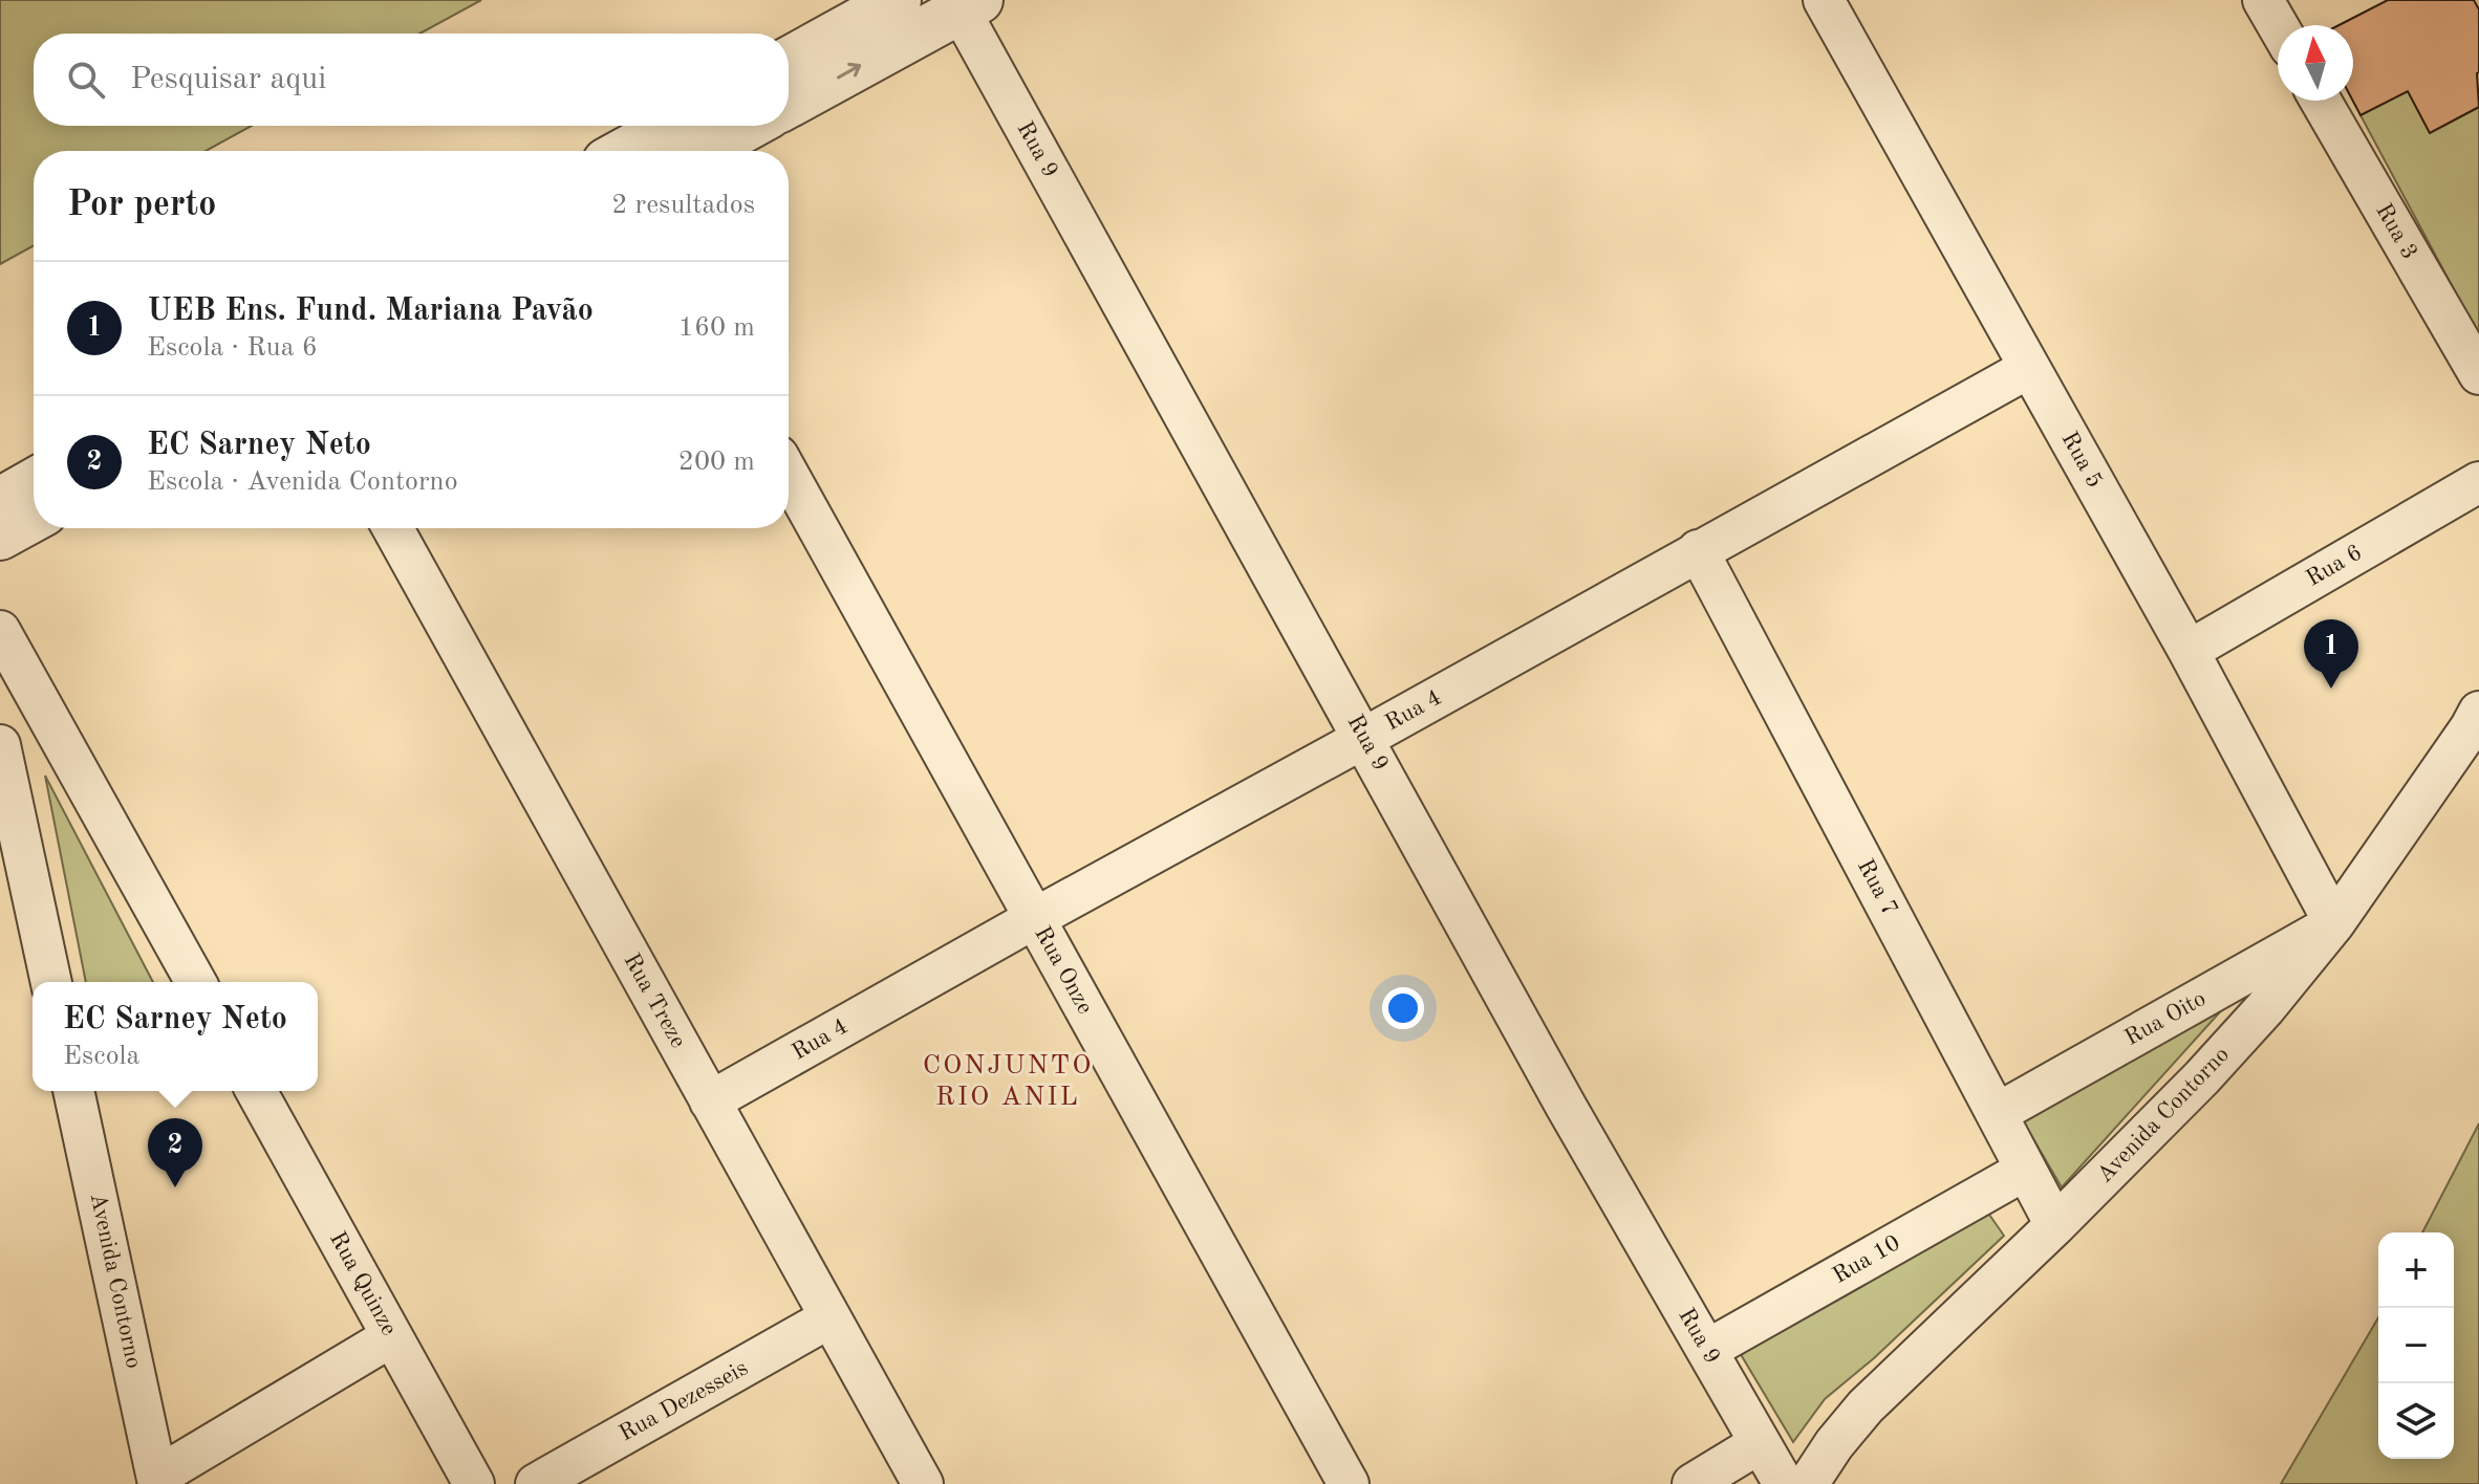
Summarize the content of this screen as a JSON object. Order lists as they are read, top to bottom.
{
  "streets": {
    "street": [
      "Rua 9",
      "Rua 3",
      "Rua 5",
      "Rua 6",
      "Rua 4",
      "Rua 7",
      "Rua Onze",
      "Rua Treze",
      "Rua Oito",
      "Avenida Contorno",
      "Rua 10",
      "Rua Quinze",
      "Rua Dezesseis"
    ]
  },
  "crossings": [
    ["Rua 9", "Rua 4"],
    ["Rua 9", "Rua 10"],
    ["Rua 5", "Rua 6"],
    ["Rua 5", "Rua 4"],
    ["Rua 5", "Rua Oito"],
    ["Rua 5", "Avenida Contorno"],
    ["Rua 4", "Rua 7"],
    ["Rua 4", "Rua Onze"],
    ["Rua 4", "Rua Treze"],
    ["Rua 7", "Rua Oito"],
    ["Rua 7", "Avenida Contorno"],
    ["Rua 7", "Rua 10"],
    ["Rua Treze", "Rua Dezesseis"],
    ["Rua Oito", "Avenida Contorno"],
    ["Avenida Contorno", "Rua Quinze"]
  ],
  "districts": ["CONJUNTO RIO ANIL"],
  "north": "top",
  "page": {
    "search": "Pesquisar aqui",
    "heading": ["Por perto", "2 resultados"],
    "list": [
      {
        "mark": "1",
        "name": "UEB Ens. Fund. Mariana Pavão",
        "note": "Escola · Rua 6",
        "value": "160 m"
      },
      {
        "mark": "2",
        "name": "EC Sarney Neto",
        "note": "Escola · Avenida Contorno",
        "value": "200 m"
      }
    ],
    "pins": ["1", "2"],
    "popup": ["EC Sarney Neto", "Escola"],
    "map_buttons": ["+", "−"]
  }
}
